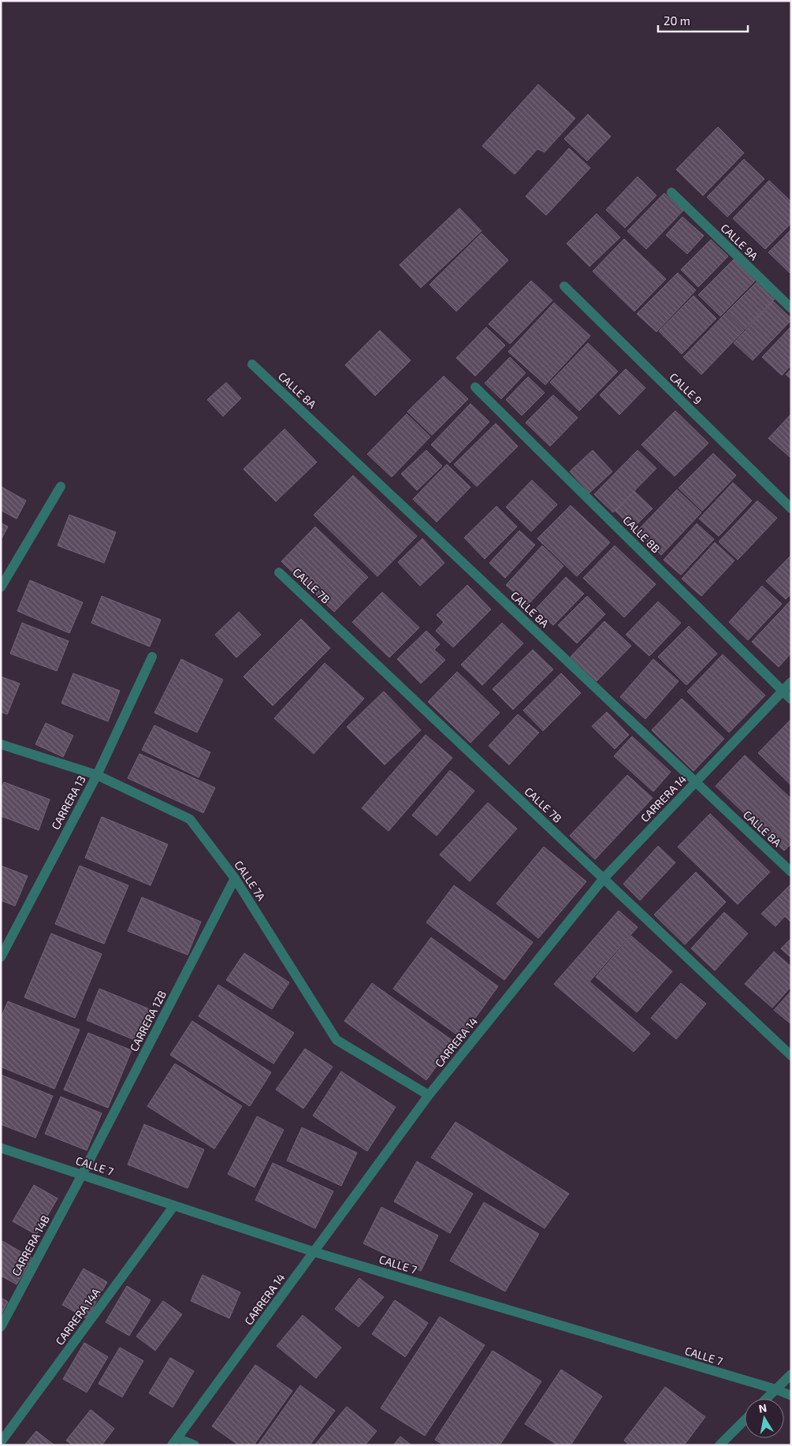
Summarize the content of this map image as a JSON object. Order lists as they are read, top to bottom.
{
  "streets": {
    "street": [
      "CALLE 9A",
      "CALLE 9",
      "CALLE 8A",
      "CALLE 8B",
      "CALLE 7B",
      "CARRERA 14",
      "CARRERA 13",
      "CALLE 7A",
      "CARRERA 12B",
      "CALLE 7",
      "CARRERA 14B",
      "CARRERA 14A"
    ]
  },
  "crossings": [
    ["CALLE 8A", "CARRERA 14"],
    ["CALLE 8B", "CARRERA 14"],
    ["CALLE 7B", "CARRERA 14"],
    ["CARRERA 14", "CALLE 7A"],
    ["CARRERA 14", "CALLE 7"],
    ["CARRERA 13", "CALLE 7A"],
    ["CALLE 7A", "CARRERA 12B"],
    ["CARRERA 12B", "CALLE 7"],
    ["CARRERA 12B", "CARRERA 14B"],
    ["CALLE 7", "CARRERA 14B"],
    ["CALLE 7", "CARRERA 14A"]
  ],
  "scale_bar": "20 m",
  "north": "top"
}
